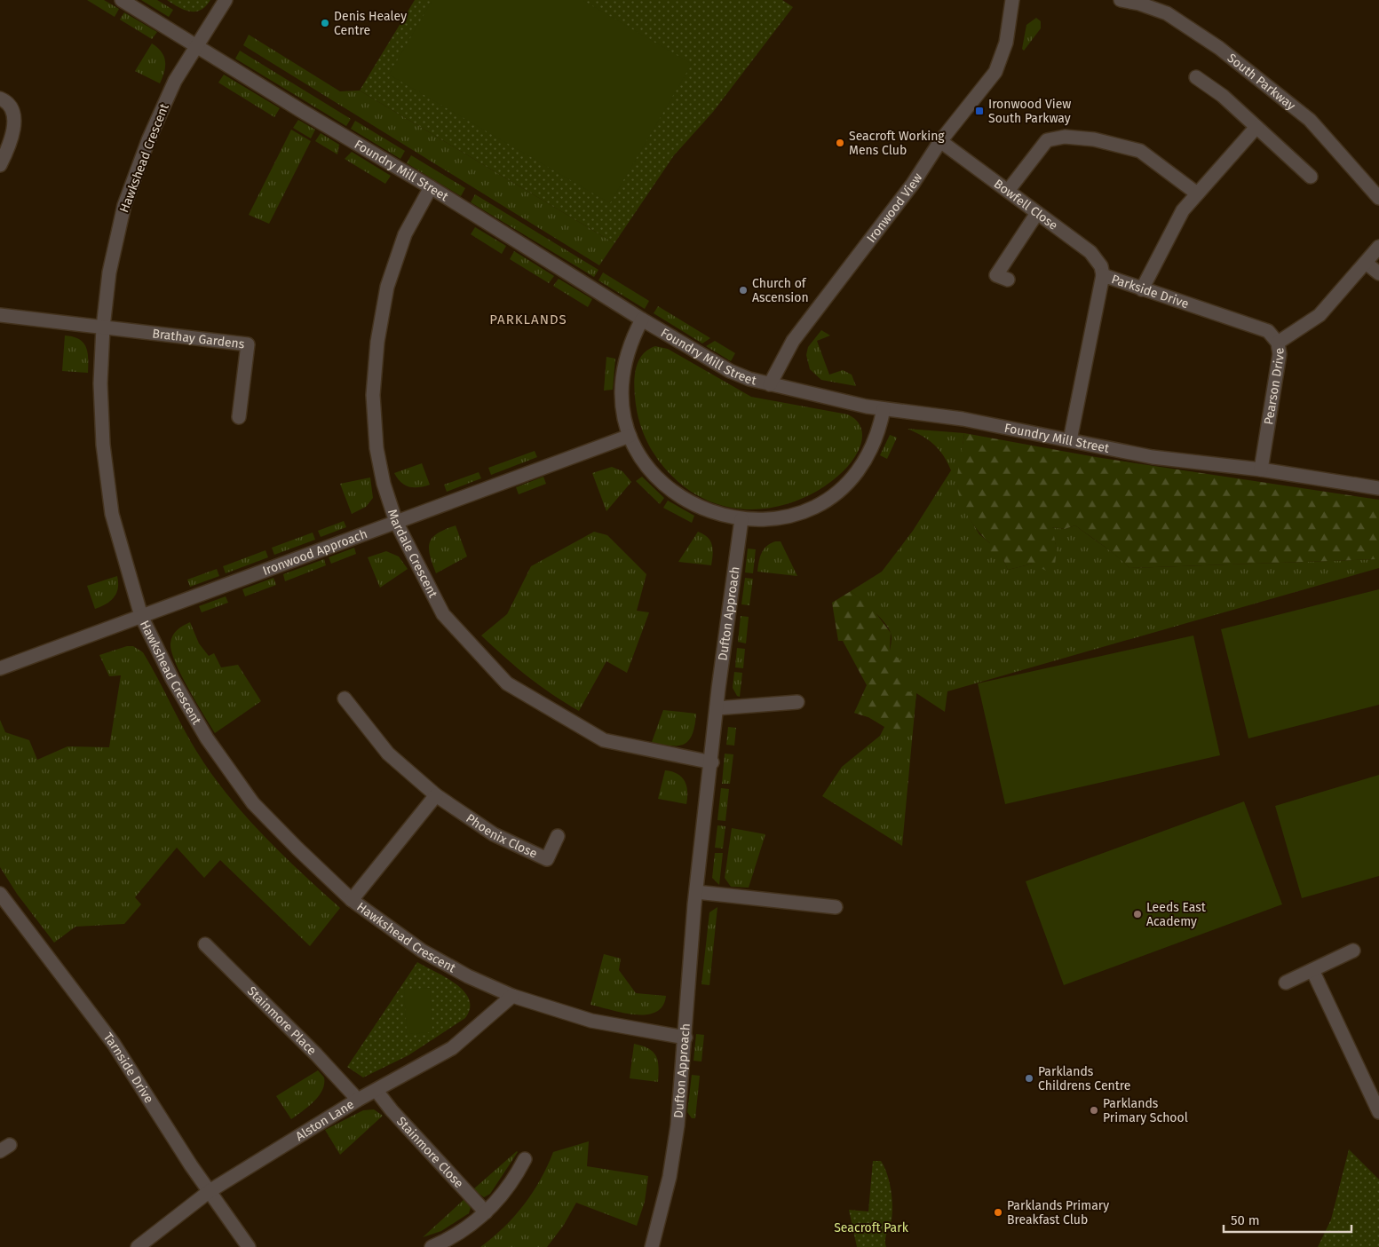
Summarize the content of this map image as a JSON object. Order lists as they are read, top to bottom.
{
  "streets": {
    "street": [
      "South Parkway",
      "Hawkshead Crescent",
      "Foundry Mill Street",
      "Bowfell Close",
      "Ironwood View",
      "Parkside Drive",
      "Brathay Gardens",
      "Pearson Drive",
      "Ironwood Approach",
      "Mardale Crescent",
      "Dufton Approach",
      "Phoenix Close",
      "Stainmore Place",
      "Tarnside Drive",
      "Alston Lane",
      "Stainmore Close"
    ]
  },
  "crossings": [
    ["Hawkshead Crescent", "Foundry Mill Street"],
    ["Hawkshead Crescent", "Brathay Gardens"],
    ["Hawkshead Crescent", "Ironwood Approach"],
    ["Hawkshead Crescent", "Dufton Approach"],
    ["Hawkshead Crescent", "Alston Lane"],
    ["Foundry Mill Street", "Ironwood View"],
    ["Foundry Mill Street", "Parkside Drive"],
    ["Foundry Mill Street", "Pearson Drive"],
    ["Foundry Mill Street", "Mardale Crescent"],
    ["Bowfell Close", "Ironwood View"],
    ["Bowfell Close", "Parkside Drive"],
    ["Parkside Drive", "Pearson Drive"],
    ["Ironwood Approach", "Mardale Crescent"],
    ["Mardale Crescent", "Dufton Approach"],
    ["Stainmore Place", "Alston Lane"],
    ["Tarnside Drive", "Alston Lane"],
    ["Alston Lane", "Stainmore Close"]
  ],
  "districts": ["PARKLANDS"],
  "parks": ["Seacroft Park"],
  "places": {
    "other": [
      "Denis Healey Centre",
      "Seacroft Working Mens Club",
      "Church of Ascension",
      "Leeds East Academy",
      "Parklands Childrens Centre",
      "Parklands Primary School",
      "Parklands Primary Breakfast Club"
    ],
    "transit": ["Ironwood View South Parkway"]
  },
  "scale_bar": "50 m"
}
